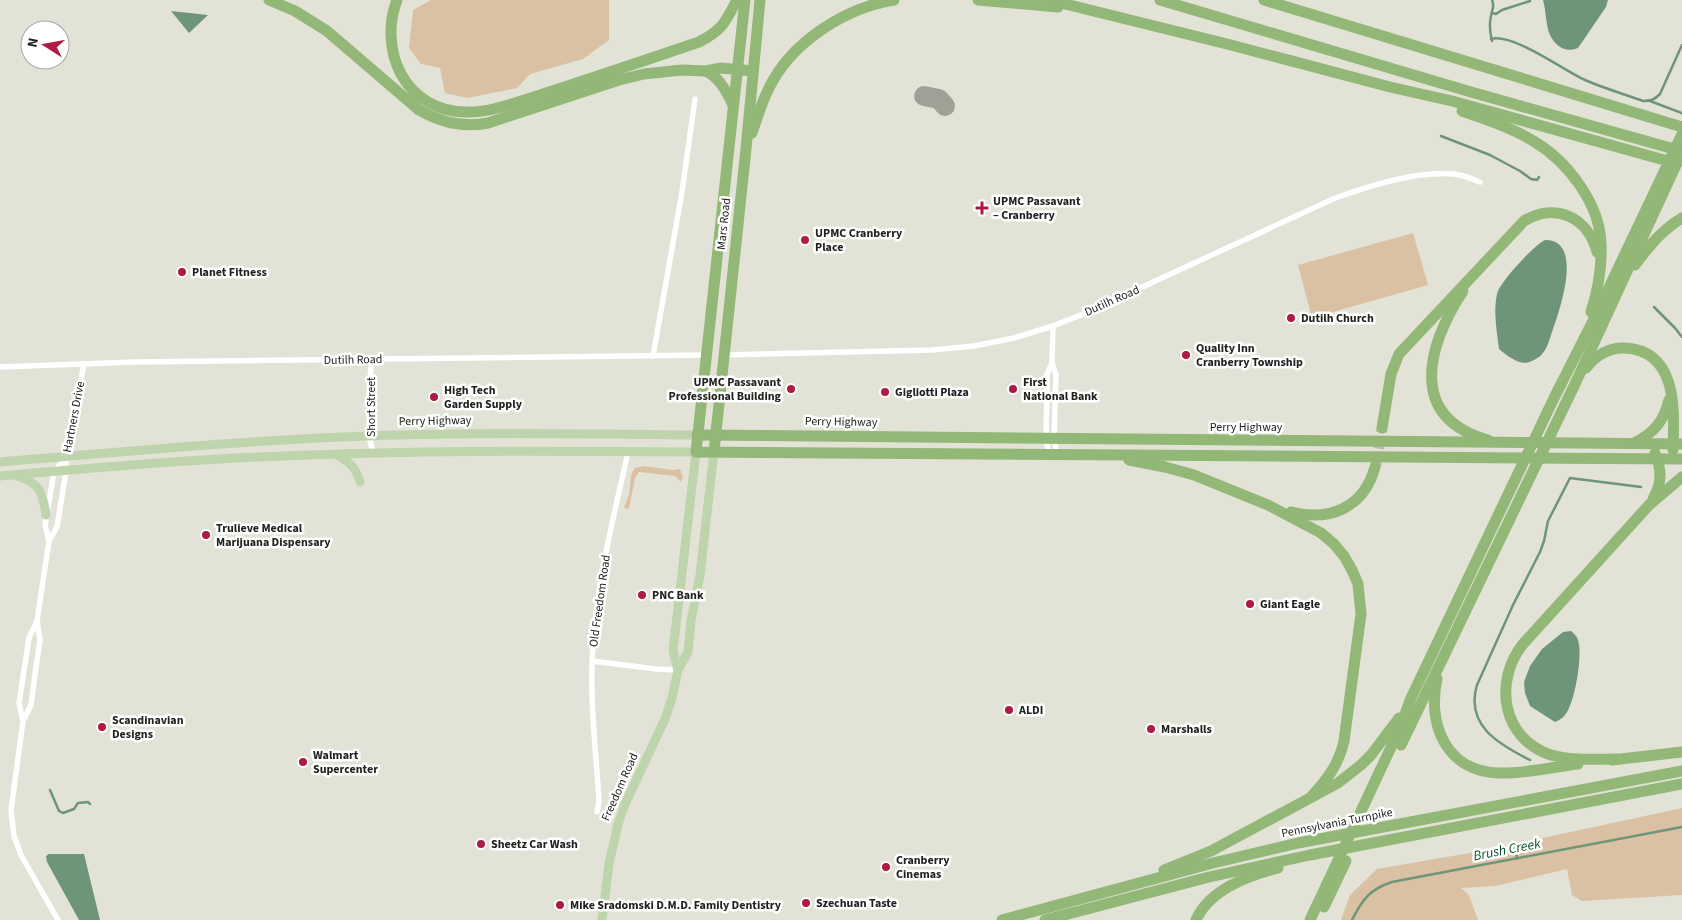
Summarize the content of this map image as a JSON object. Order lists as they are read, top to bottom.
{
  "streets": {
    "highway": [
      "Mars Road",
      "Perry Highway",
      "Freedom Road",
      "Pennsylvania Turnpike"
    ],
    "street": [
      "Dutilh Road",
      "Short Street",
      "Hartners Drive",
      "Old Freedom Road"
    ]
  },
  "crossings": [
    ["Mars Road", "Dutilh Road"],
    ["Mars Road", "Perry Highway"],
    ["Mars Road", "Freedom Road"],
    ["Dutilh Road", "Short Street"],
    ["Dutilh Road", "Hartners Drive"],
    ["Short Street", "Perry Highway"],
    ["Hartners Drive", "Perry Highway"],
    ["Perry Highway", "Freedom Road"]
  ],
  "water": ["Brush Creek"],
  "places": {
    "health": ["UPMC Passavant – Cranberry"],
    "other": [
      "UPMC Cranberry Place",
      "Planet Fitness",
      "Dutilh Church",
      "Quality Inn Cranberry Township",
      "UPMC Passavant Professional Building",
      "First National Bank",
      "Gigliotti Plaza",
      "High Tech Garden Supply",
      "Trulieve Medical Marijuana Dispensary",
      "PNC Bank",
      "Giant Eagle",
      "ALDI",
      "Scandinavian Designs",
      "Marshalls",
      "Walmart Supercenter",
      "Sheetz Car Wash",
      "Cranberry Cinemas",
      "Szechuan Taste",
      "Mike Sradomski D.M.D. Family Dentistry"
    ]
  },
  "north": "left"
}
